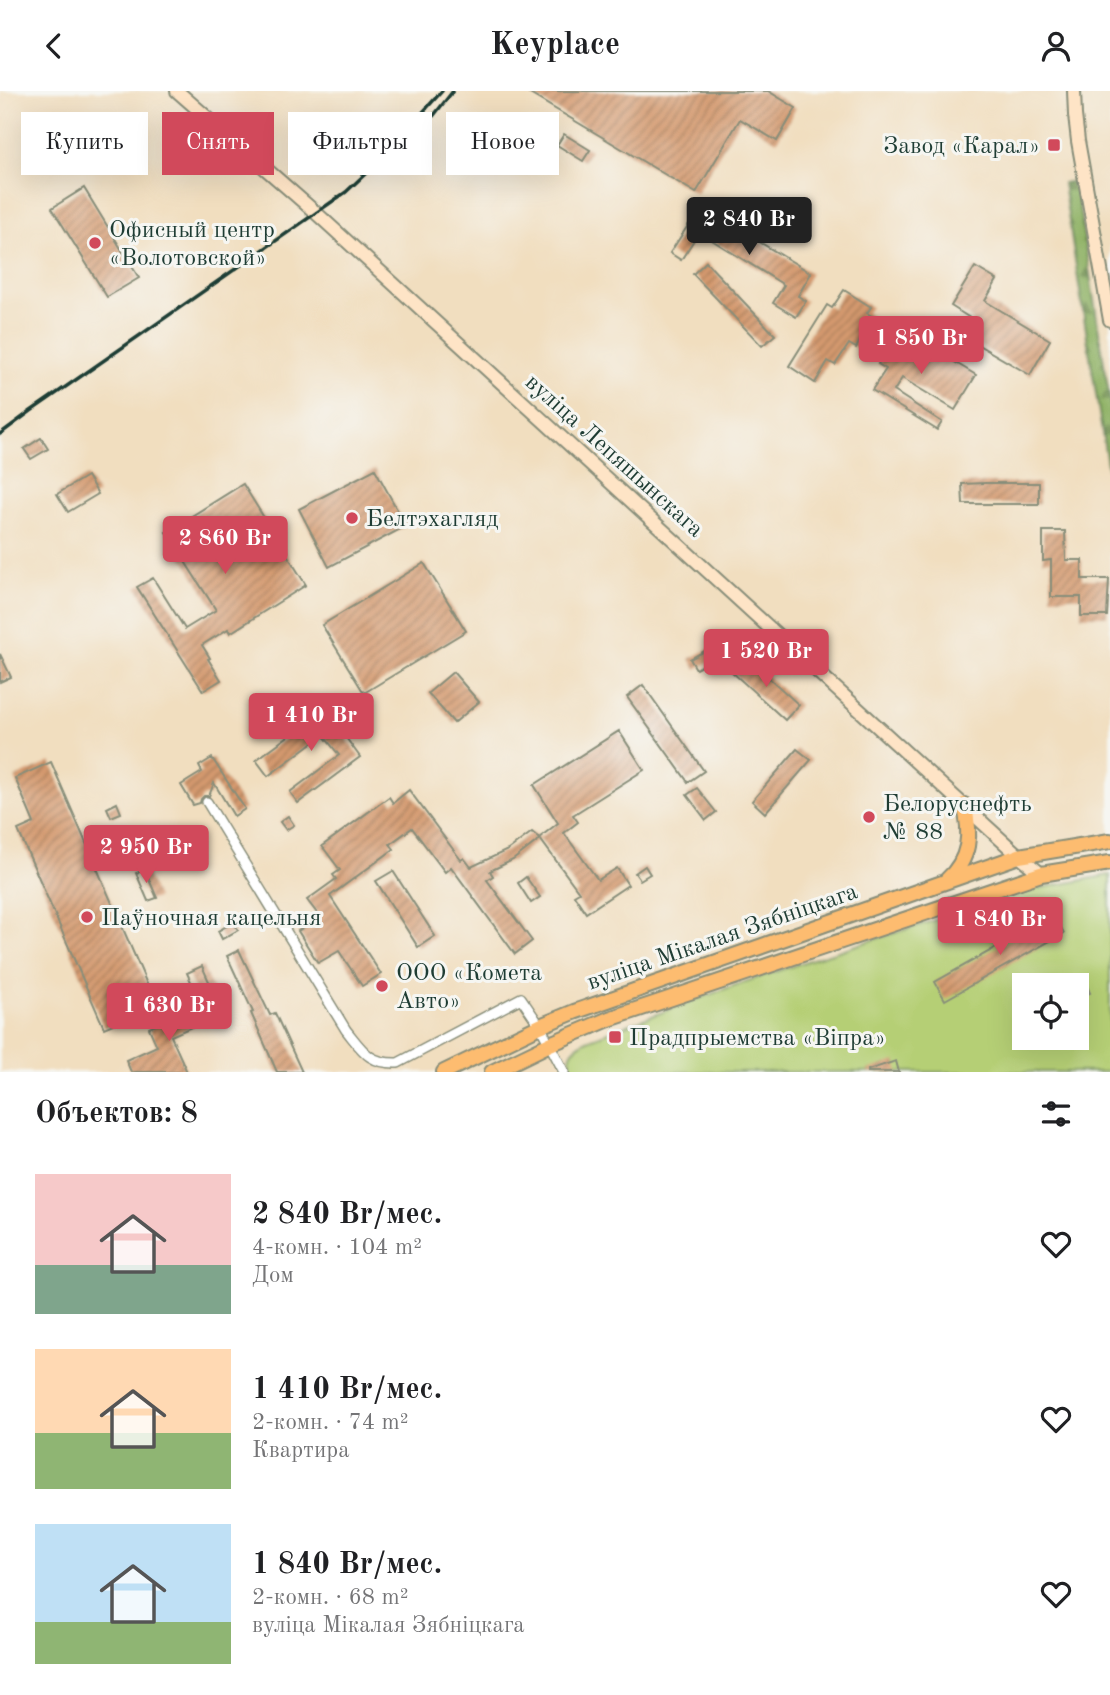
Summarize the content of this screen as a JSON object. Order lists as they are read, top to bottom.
{
  "streets": {
    "main road": ["вуліца Лепяшынскага", "вуліца Мікалая Зябніцкага"]
  },
  "crossings": [
    ["вуліца Лепяшынскага", "вуліца Мікалая Зябніцкага"]
  ],
  "places": {
    "transit": ["Завод «Карал»", "Прадпрыемства «Віпра»"],
    "other": [
      "Офисный центр «Волотовской»",
      "Белтэхагляд",
      "Белоруснефть № 88",
      "Паўночная кацельня",
      "ООО «Комета Авто»"
    ]
  },
  "page": {
    "header": "Keyplace",
    "chip": [
      "Купить",
      "Снять",
      "Фильтры",
      "Новое"
    ],
    "price": [
      "2 840 Br",
      "1 850 Br",
      "2 860 Br",
      "1 520 Br",
      "1 410 Br",
      "2 950 Br",
      "1 840 Br",
      "1 630 Br"
    ],
    "heading": "Объектов: 8",
    "list": [
      {
        "name": "2 840 Br/мес.",
        "note": "4-комн. · 104 m² · Дом"
      },
      {
        "name": "1 410 Br/мес.",
        "note": "2-комн. · 74 m² · Квартира"
      },
      {
        "name": "1 840 Br/мес.",
        "note": "2-комн. · 68 m² · вуліца Мікалая Зябніцкага"
      }
    ]
  }
}
